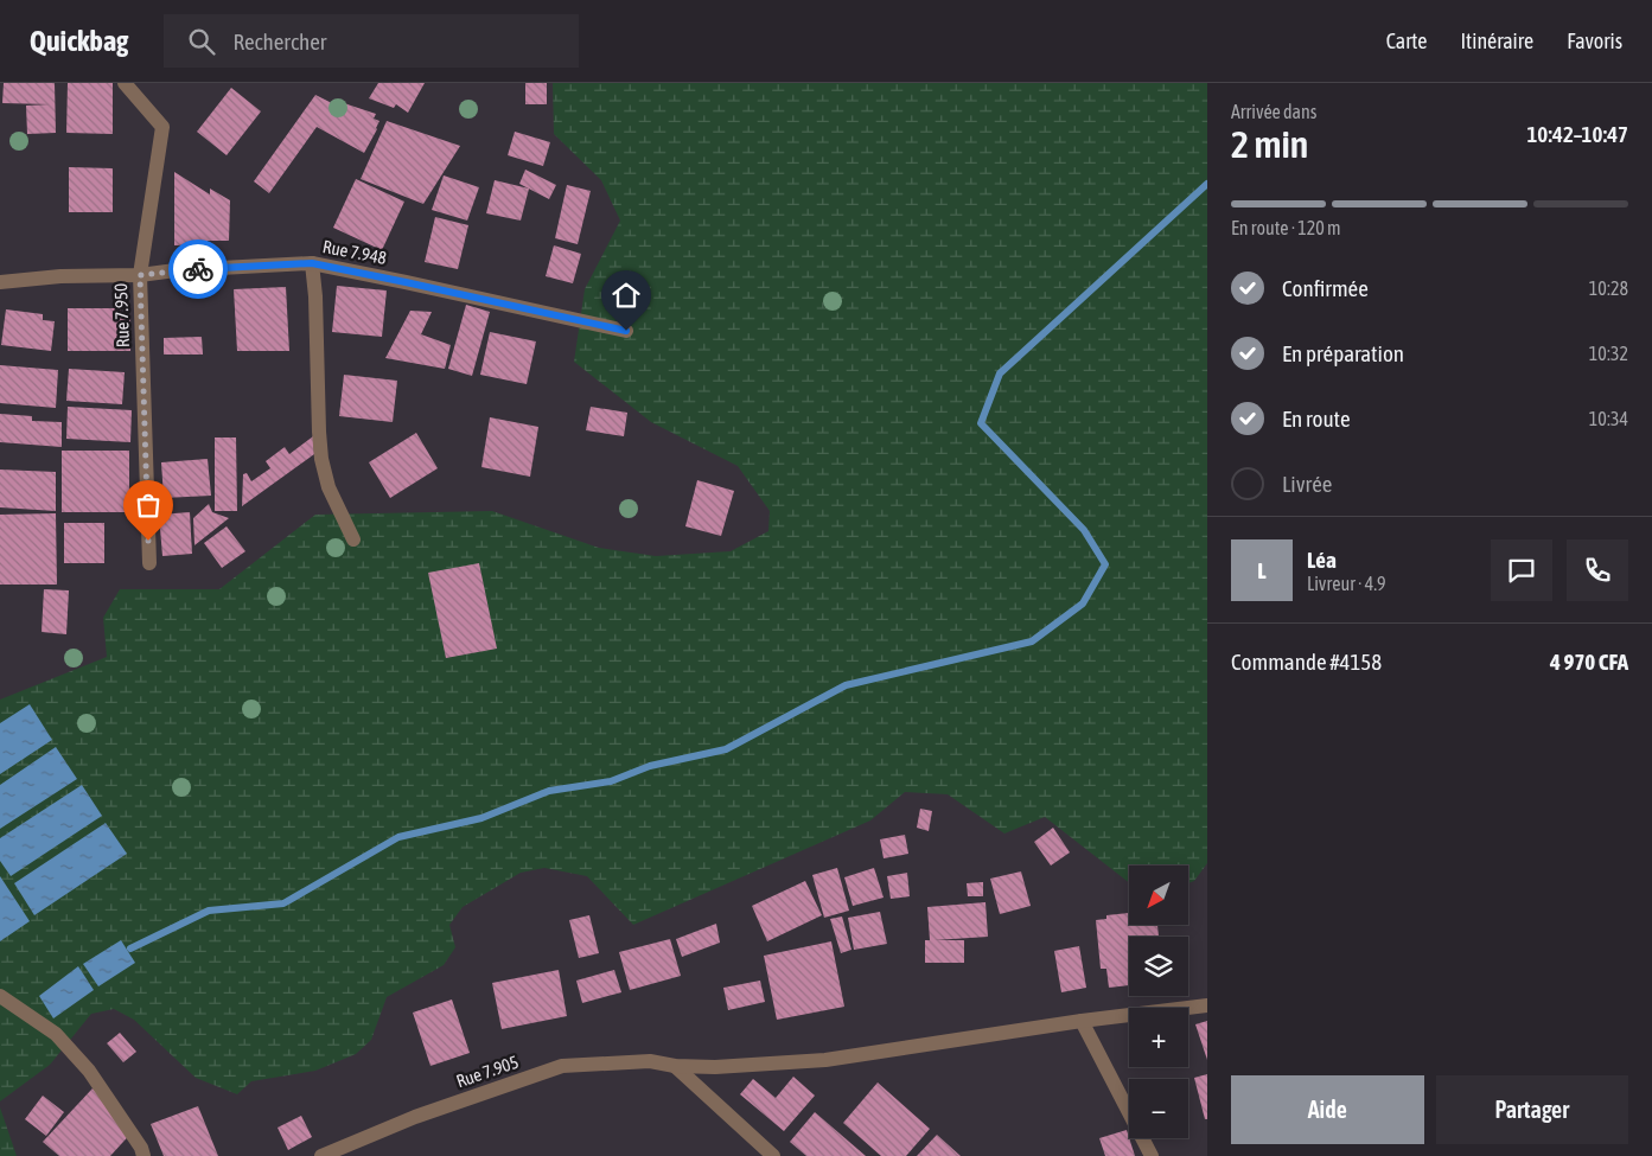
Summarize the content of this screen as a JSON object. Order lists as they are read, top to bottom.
{
  "streets": {
    "street": ["Rue 7.948", "Rue 7.950", "Rue 7.905"]
  },
  "crossings": [
    ["Rue 7.948", "Rue 7.950"]
  ],
  "north": "bottom left",
  "page": {
    "header": "Quickbag",
    "search": "Rechercher",
    "nav": ["Carte", "Itinéraire", "Favoris"],
    "heading": ["2 min", "Arrivée dans", "10:42–10:47"],
    "panel": [
      "Léa",
      "Livreur · 4.9",
      "Commande #4158",
      "4 970 CFA"
    ],
    "bar": "En route · 120 m",
    "list": [
      ["Confirmée", "10:28"],
      ["En préparation", "10:32"],
      ["En route", "10:34"],
      "Livrée"
    ],
    "round": "L",
    "map_buttons": ["+", "−"],
    "buttons": ["Aide", "Partager"]
  }
}
